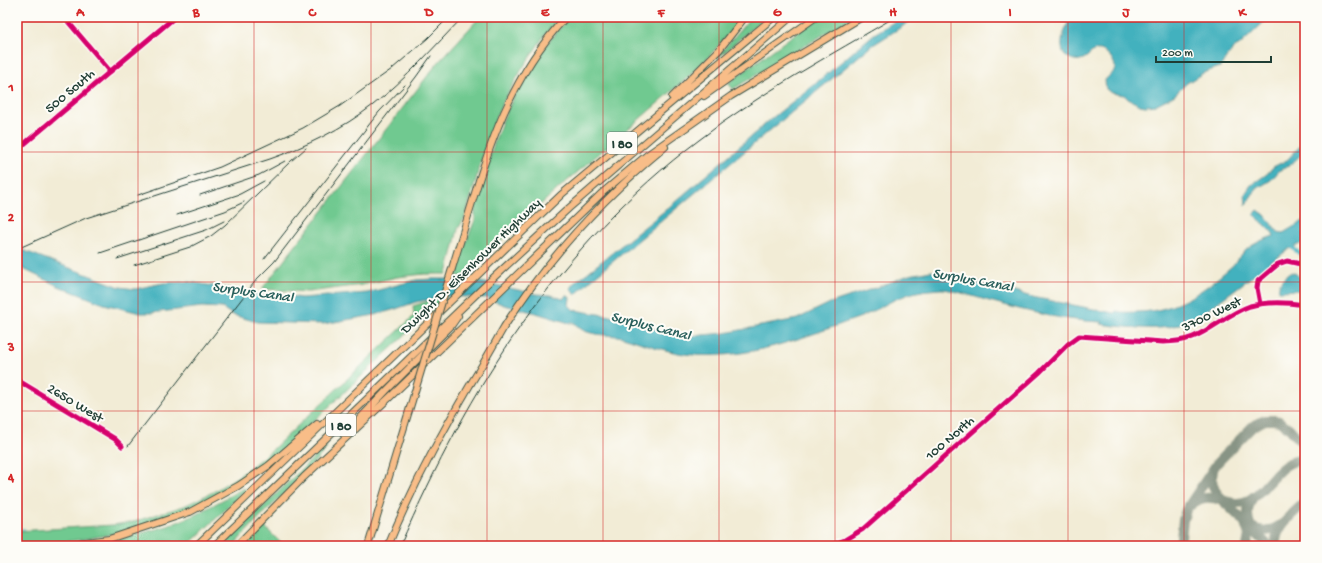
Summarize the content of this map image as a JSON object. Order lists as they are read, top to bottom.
{
  "streets": {
    "highway": ["I 80", "Dwight D. Eisenhower Highway"],
    "street": [
      "500 South",
      "3700 West",
      "2650 West",
      "100 North"
    ]
  },
  "crossings": [
    ["3700 West", "100 North"]
  ],
  "water": ["Surplus Canal"],
  "scale_bar": "200 m",
  "grid": {
    "columns": [
      "A",
      "B",
      "C",
      "D",
      "E",
      "F",
      "G",
      "H",
      "I",
      "J",
      "K"
    ],
    "rows": [
      "1",
      "2",
      "3",
      "4"
    ]
  }
}
